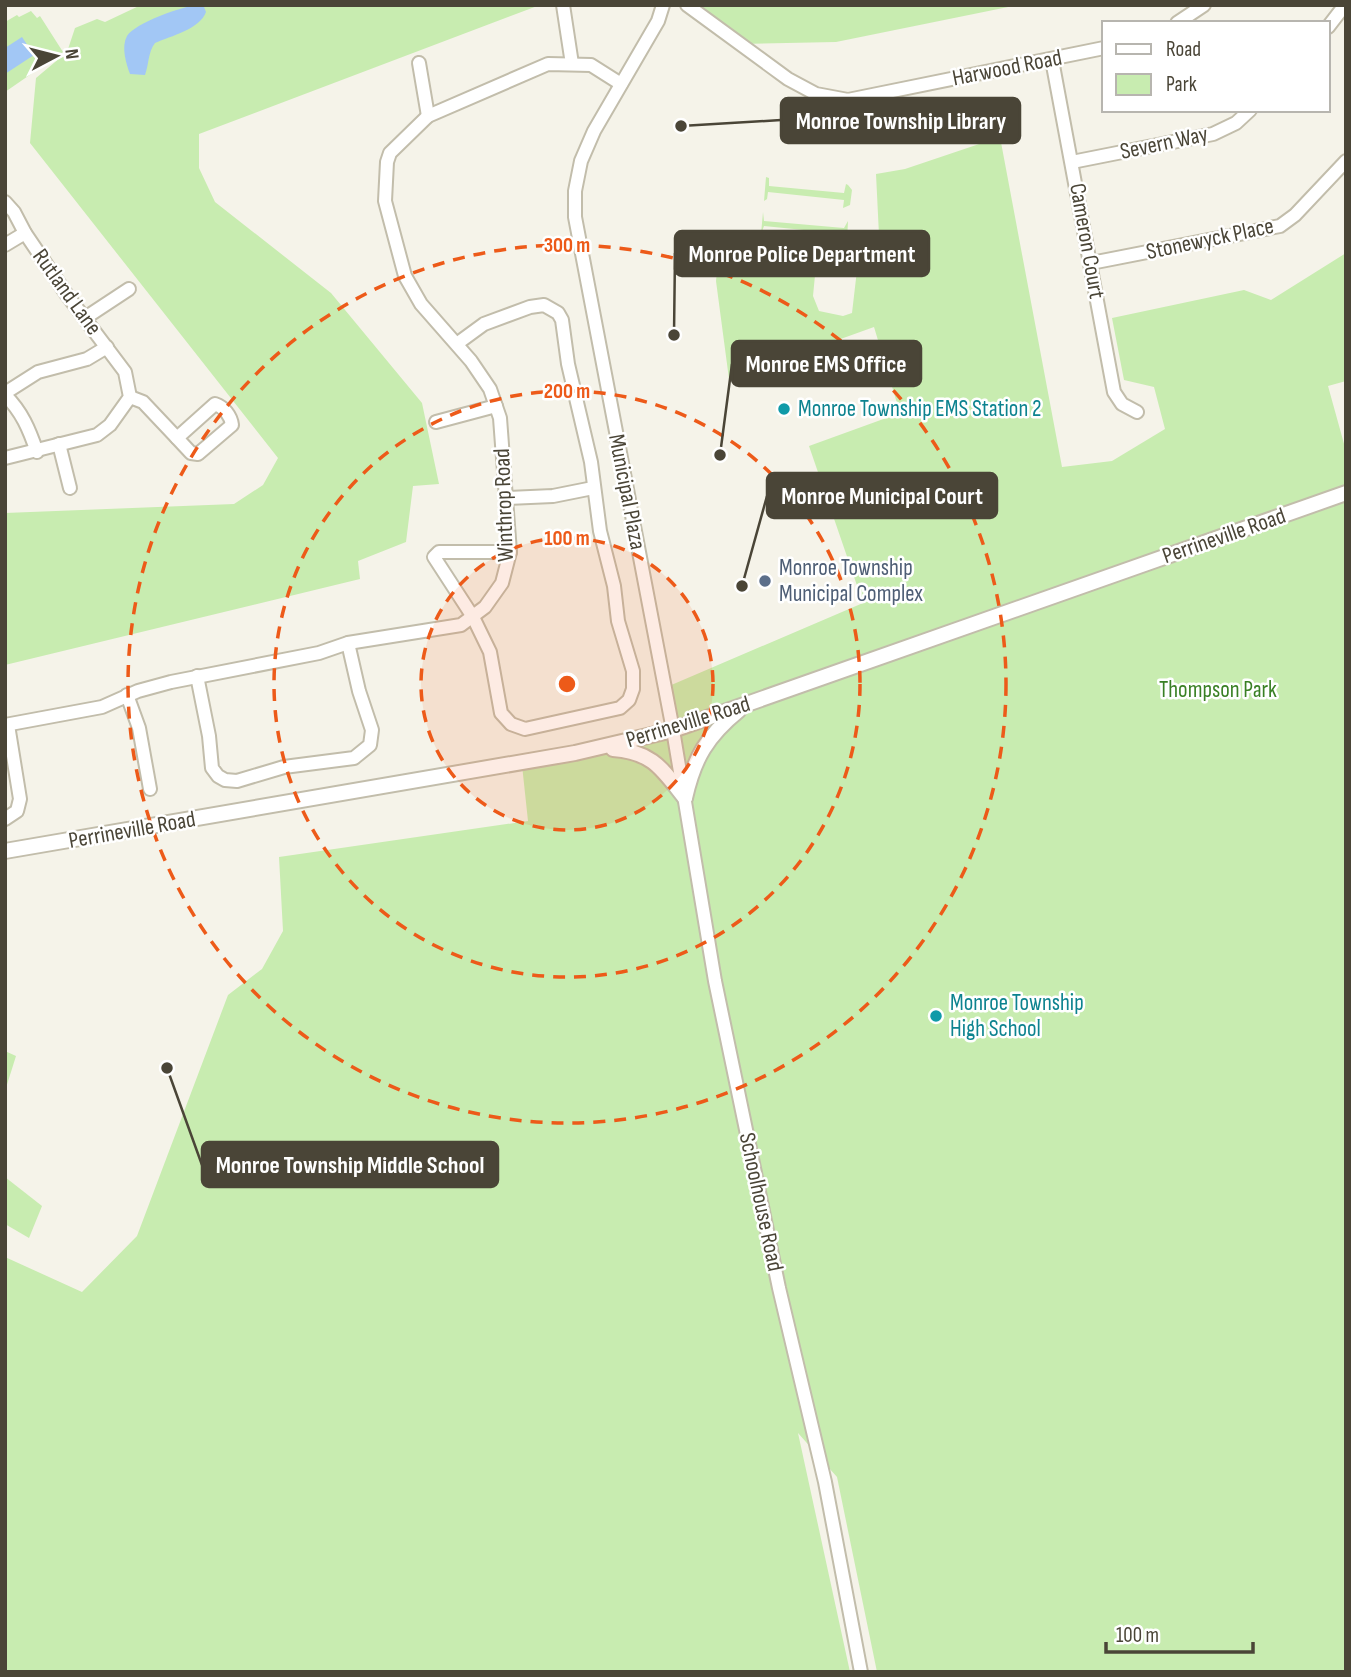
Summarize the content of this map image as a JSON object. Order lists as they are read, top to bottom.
{
  "streets": {
    "street": [
      "Harwood Road",
      "Severn Way",
      "Stonewyck Place",
      "Cameron Court",
      "Rutland Lane",
      "Municipal Plaza",
      "Winthrop Road",
      "Perrineville Road",
      "Schoolhouse Road"
    ]
  },
  "crossings": [
    ["Harwood Road", "Cameron Court"],
    ["Severn Way", "Cameron Court"],
    ["Stonewyck Place", "Cameron Court"],
    ["Municipal Plaza", "Winthrop Road"],
    ["Municipal Plaza", "Perrineville Road"],
    ["Municipal Plaza", "Schoolhouse Road"],
    ["Perrineville Road", "Schoolhouse Road"]
  ],
  "parks": ["Thompson Park"],
  "places": [
    "Monroe Township Library",
    "Monroe Police Department",
    "Monroe Township EMS Station 2",
    "Monroe EMS Office",
    "Monroe Township Municipal Complex",
    "Monroe Municipal Court",
    "Monroe Township High School",
    "Monroe Township Middle School"
  ],
  "legend": ["Road", "Park"],
  "scale_bar": "100 m",
  "north": "right",
  "rings": ["300 m", "200 m", "100 m"]
}
